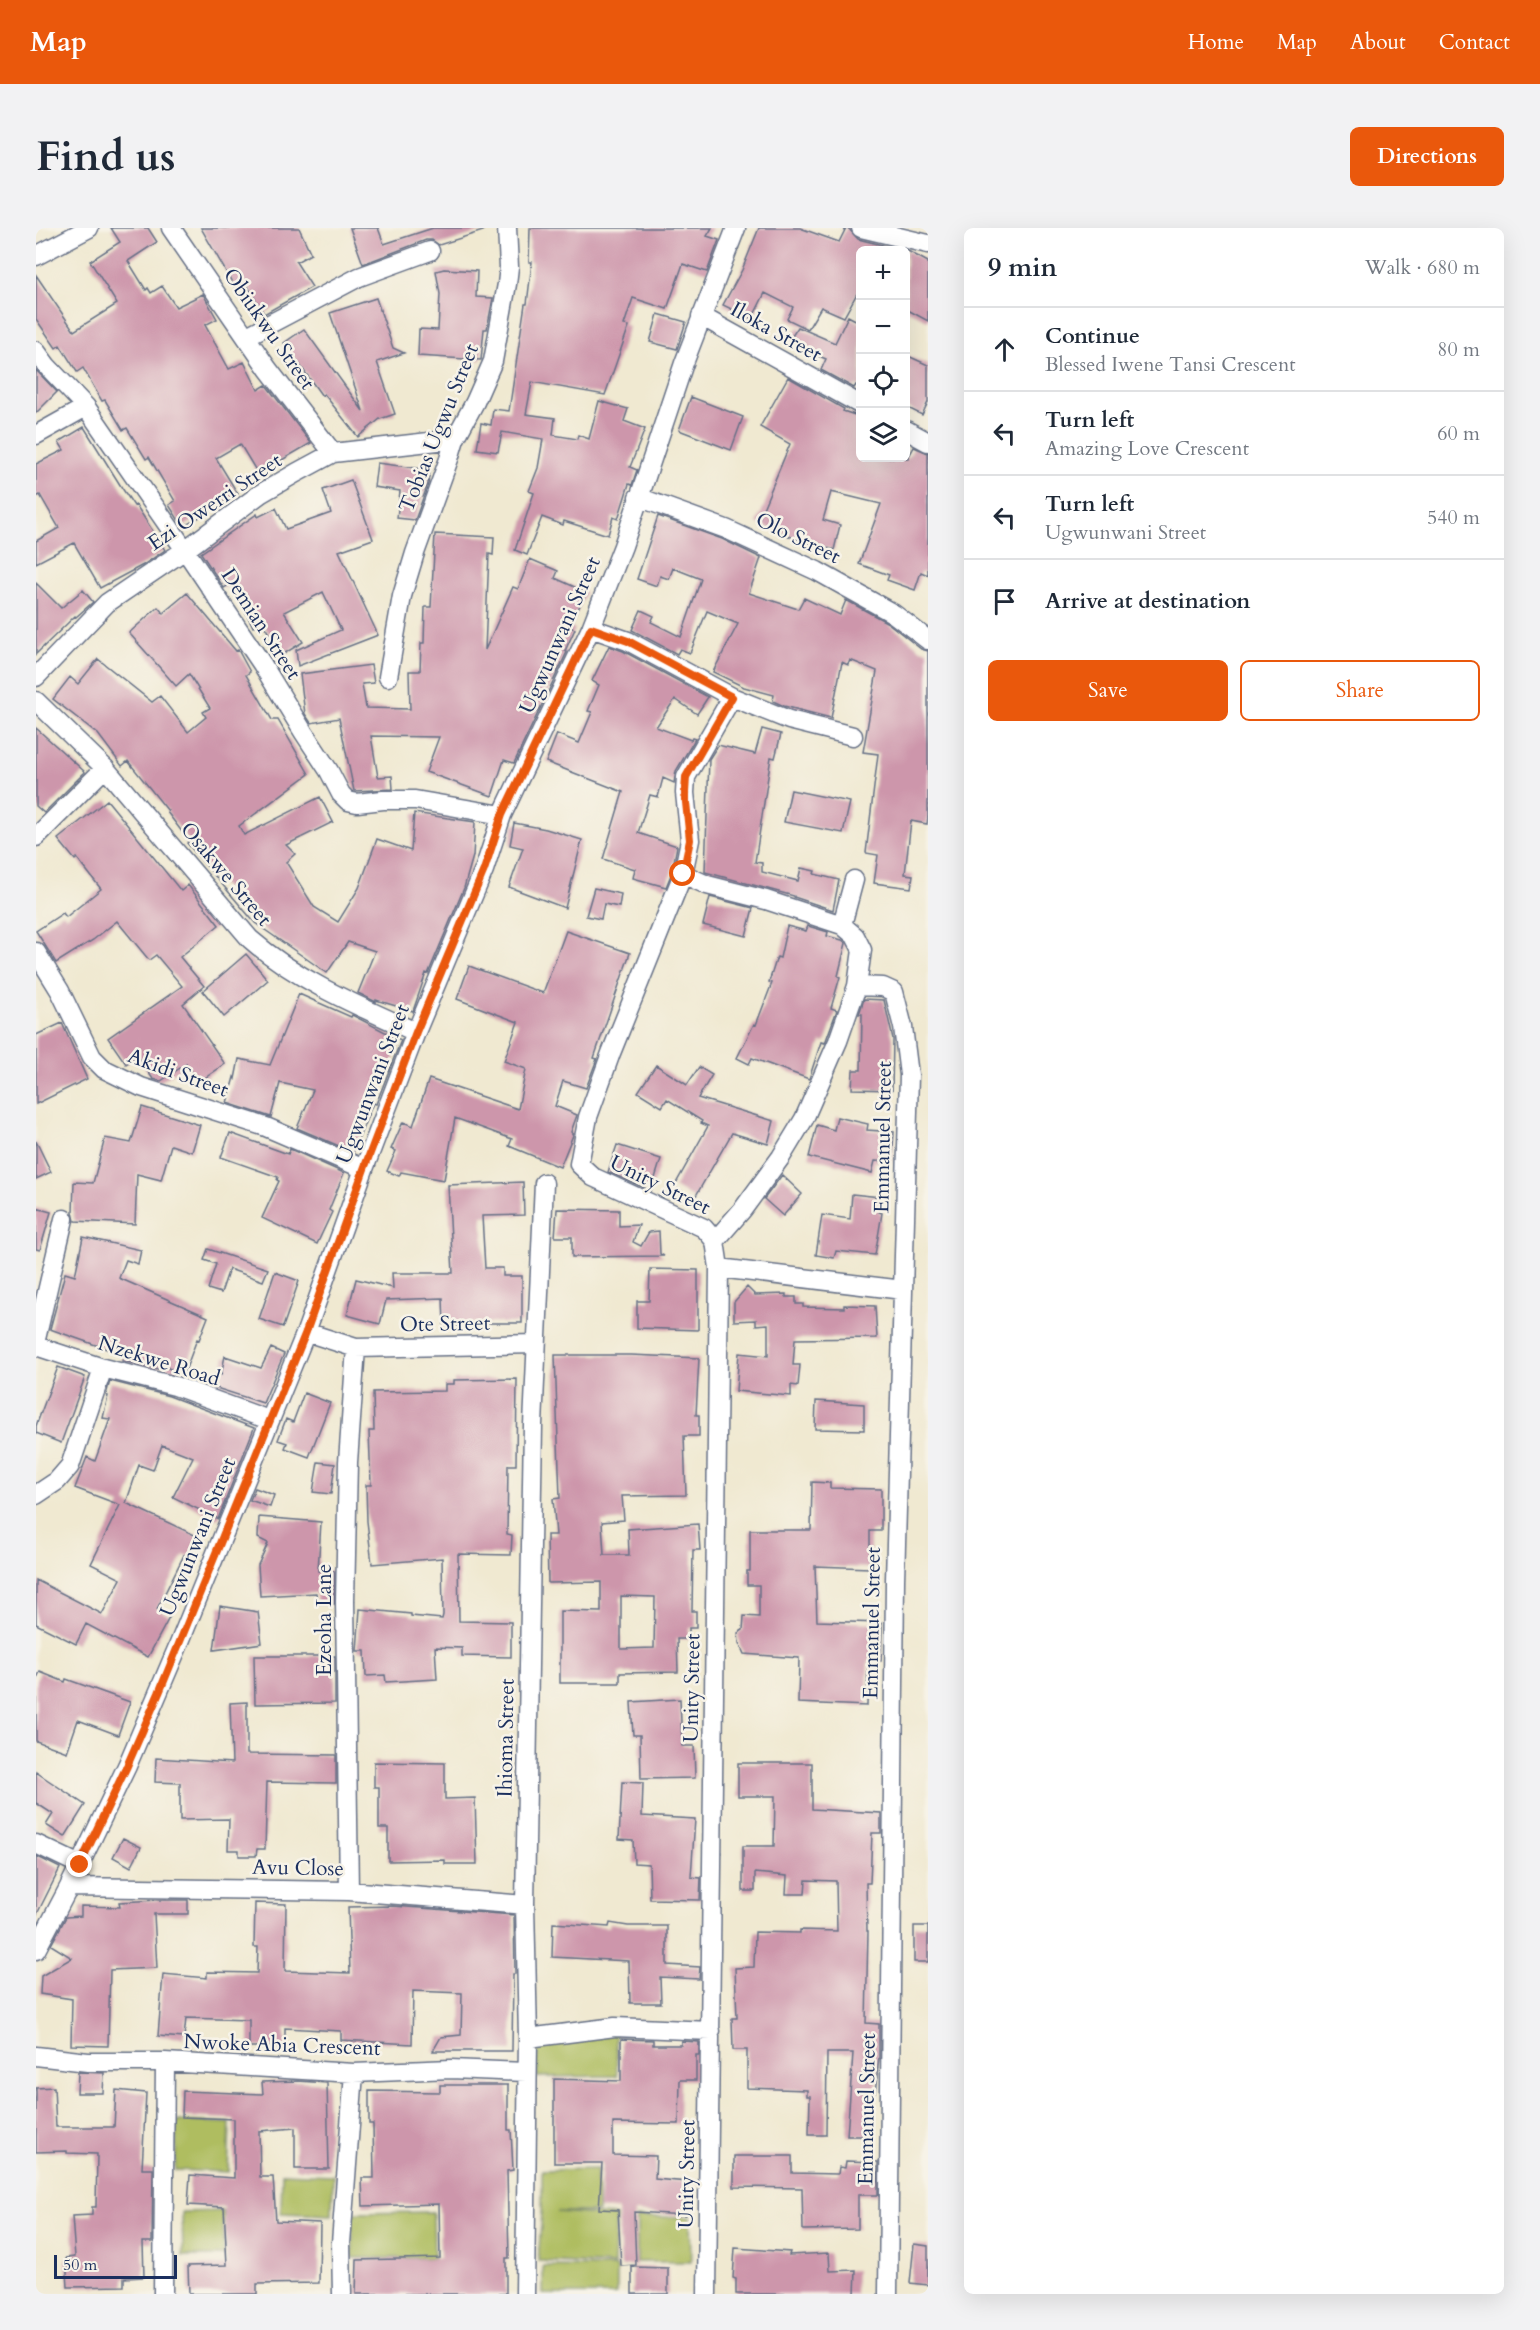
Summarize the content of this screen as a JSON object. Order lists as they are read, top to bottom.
{
  "streets": {
    "street": [
      "Obiukwu Street",
      "Iloka Street",
      "Tobias Ugwu Street",
      "Ezi Owerri Street",
      "Olo Street",
      "Demian Street",
      "Ugwunwani Street",
      "Osakwe Street",
      "Akidi Street",
      "Emmanuel Street",
      "Unity Street",
      "Ote Street",
      "Nzekwe Road",
      "Ezeoha Lane",
      "Ihioma Street",
      "Avu Close",
      "Nwoke Abia Crescent"
    ]
  },
  "crossings": [
    ["Obiukwu Street", "Ezi Owerri Street"],
    ["Iloka Street", "Ugwunwani Street"],
    ["Tobias Ugwu Street", "Ezi Owerri Street"],
    ["Ezi Owerri Street", "Demian Street"],
    ["Olo Street", "Ugwunwani Street"],
    ["Demian Street", "Ugwunwani Street"],
    ["Ugwunwani Street", "Osakwe Street"],
    ["Ugwunwani Street", "Akidi Street"],
    ["Ugwunwani Street", "Ote Street"],
    ["Ugwunwani Street", "Nzekwe Road"],
    ["Ugwunwani Street", "Avu Close"],
    ["Ote Street", "Ezeoha Lane"],
    ["Ote Street", "Ihioma Street"],
    ["Ezeoha Lane", "Avu Close"],
    ["Ihioma Street", "Avu Close"],
    ["Ihioma Street", "Nwoke Abia Crescent"]
  ],
  "scale_bar": "50 m",
  "page": {
    "header": "Map",
    "nav": [
      "Home",
      "Map",
      "About",
      "Contact"
    ],
    "buttons": [
      "Directions",
      ["Save", "Share"]
    ],
    "title": "Find us",
    "heading": ["9 min", "Walk · 680 m"],
    "map_buttons": ["+", "−"],
    "list": [
      ["Continue", "Blessed Iwene Tansi Crescent", "80 m"],
      ["Turn left", "Amazing Love Crescent", "60 m"],
      ["Turn left", "Ugwunwani Street", "540 m"],
      "Arrive at destination"
    ],
    "scale": "50 m"
  }
}
